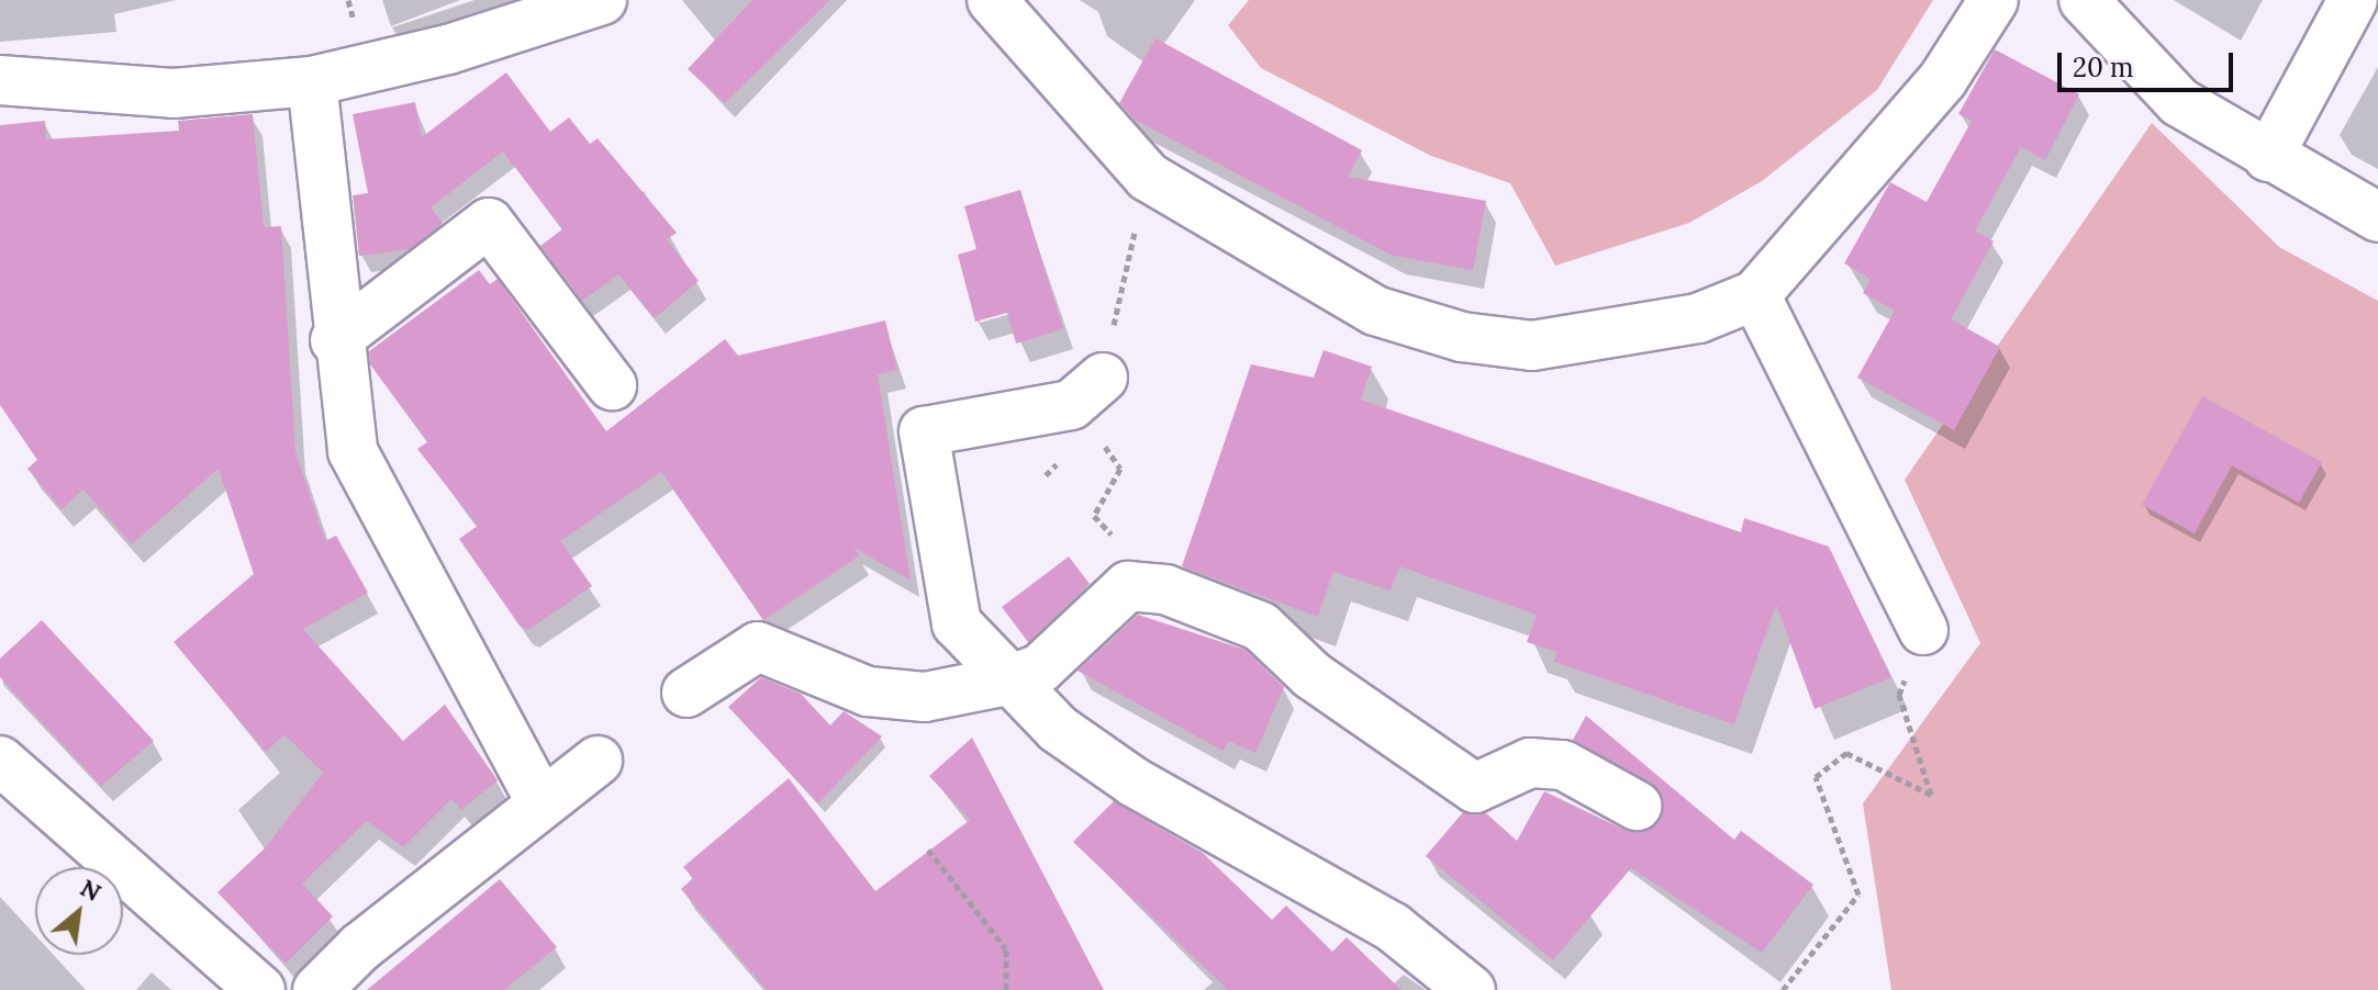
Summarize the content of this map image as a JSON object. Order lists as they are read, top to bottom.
{
  "scale_bar": "20 m",
  "north": "top right"
}
